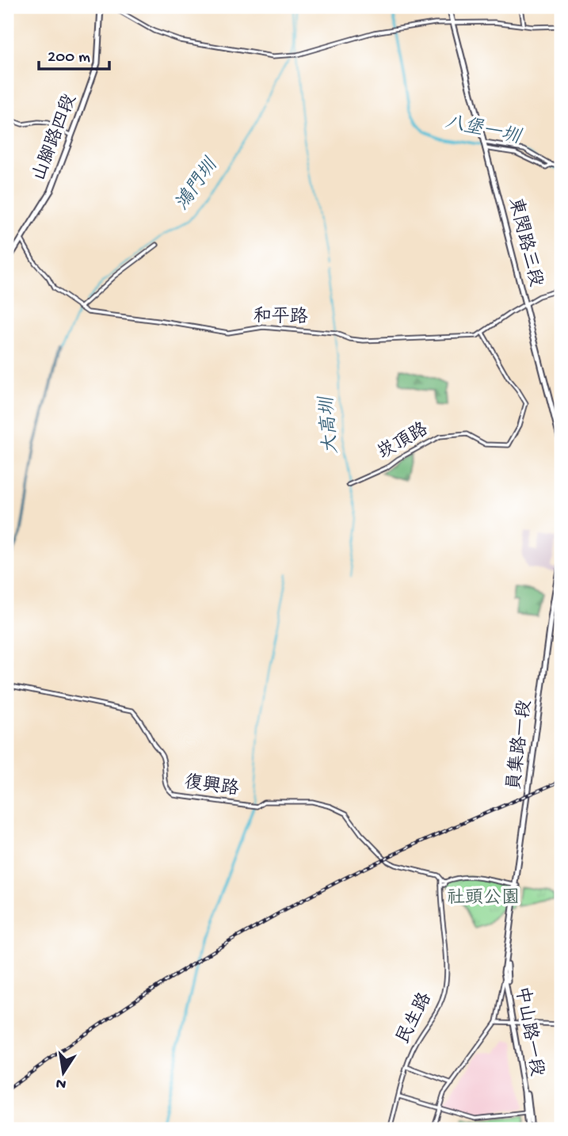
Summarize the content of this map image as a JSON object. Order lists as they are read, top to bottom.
{
  "streets": {
    "main road": [
      "山腳路四段",
      "東閔路三段",
      "員集路一段",
      "中山路一段"
    ],
    "street": [
      "和平路",
      "崁頂路",
      "復興路",
      "民生路"
    ]
  },
  "crossings": [
    ["山腳路四段", "和平路"],
    ["東閔路三段", "和平路"],
    ["和平路", "崁頂路"],
    ["員集路一段", "中山路一段"],
    ["復興路", "民生路"]
  ],
  "water": ["八堡一圳", "鴻門圳", "大高圳"],
  "parks": ["社頭公園"],
  "scale_bar": "200 m",
  "north": "bottom"
}
